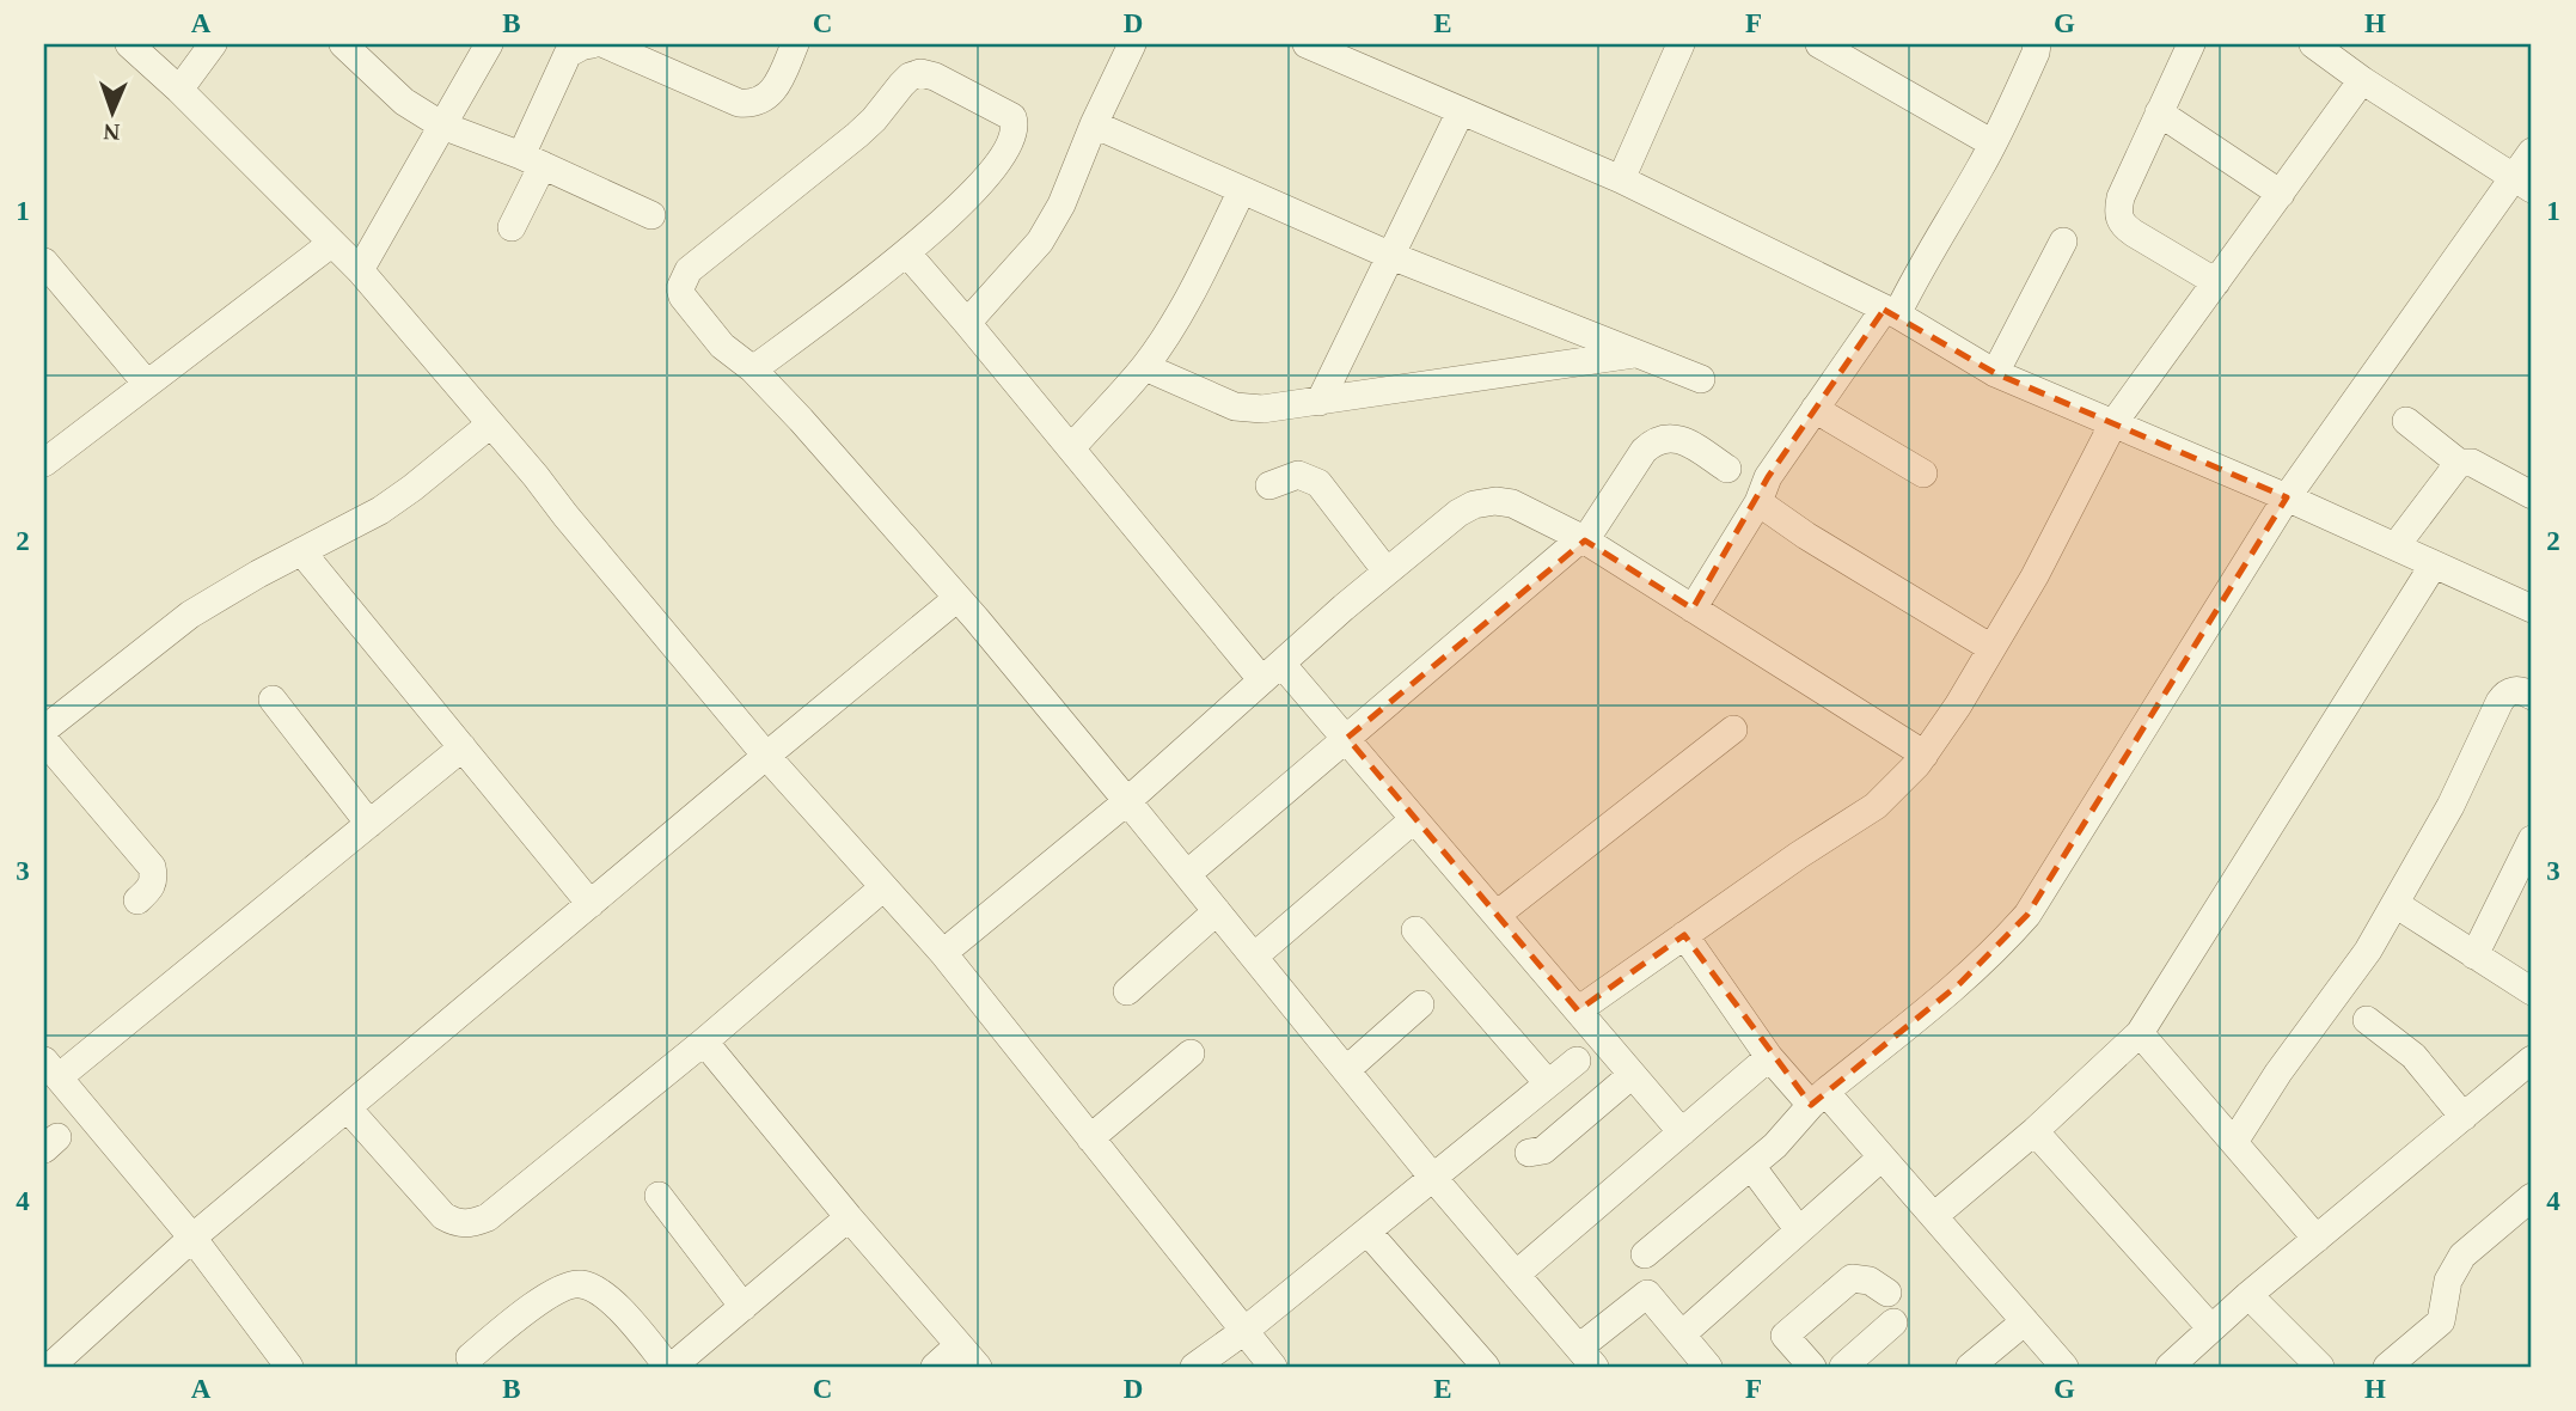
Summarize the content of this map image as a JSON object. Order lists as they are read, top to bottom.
{
  "north": "bottom",
  "grid": {
    "columns": [
      "A",
      "B",
      "C",
      "D",
      "E",
      "F",
      "G",
      "H"
    ],
    "rows": [
      "1",
      "2",
      "3",
      "4"
    ]
  }
}
